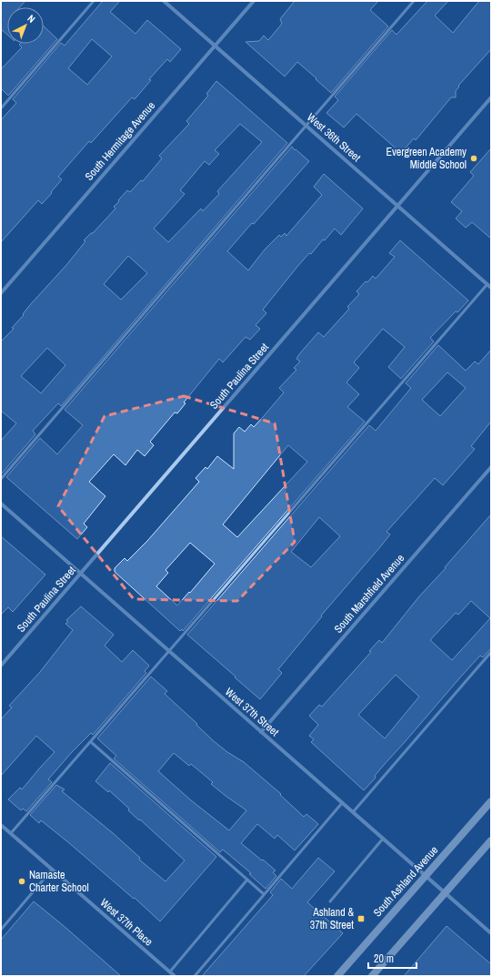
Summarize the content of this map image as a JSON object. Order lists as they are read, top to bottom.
{
  "streets": {
    "main road": ["South Ashland Avenue"],
    "street": [
      "West 36th Street",
      "South Hermitage Avenue",
      "South Paulina Street",
      "South Marshfield Avenue",
      "West 37th Street",
      "West 37th Place"
    ]
  },
  "crossings": [
    ["West 36th Street", "South Hermitage Avenue"],
    ["West 36th Street", "South Paulina Street"],
    ["South Paulina Street", "West 37th Street"],
    ["South Marshfield Avenue", "West 37th Street"],
    ["West 37th Street", "South Ashland Avenue"]
  ],
  "places": {
    "other": ["Evergreen Academy Middle School", "Namaste Charter School"],
    "transit": ["Ashland & 37th Street"]
  },
  "scale_bar": "20 m",
  "north": "top right"
}
